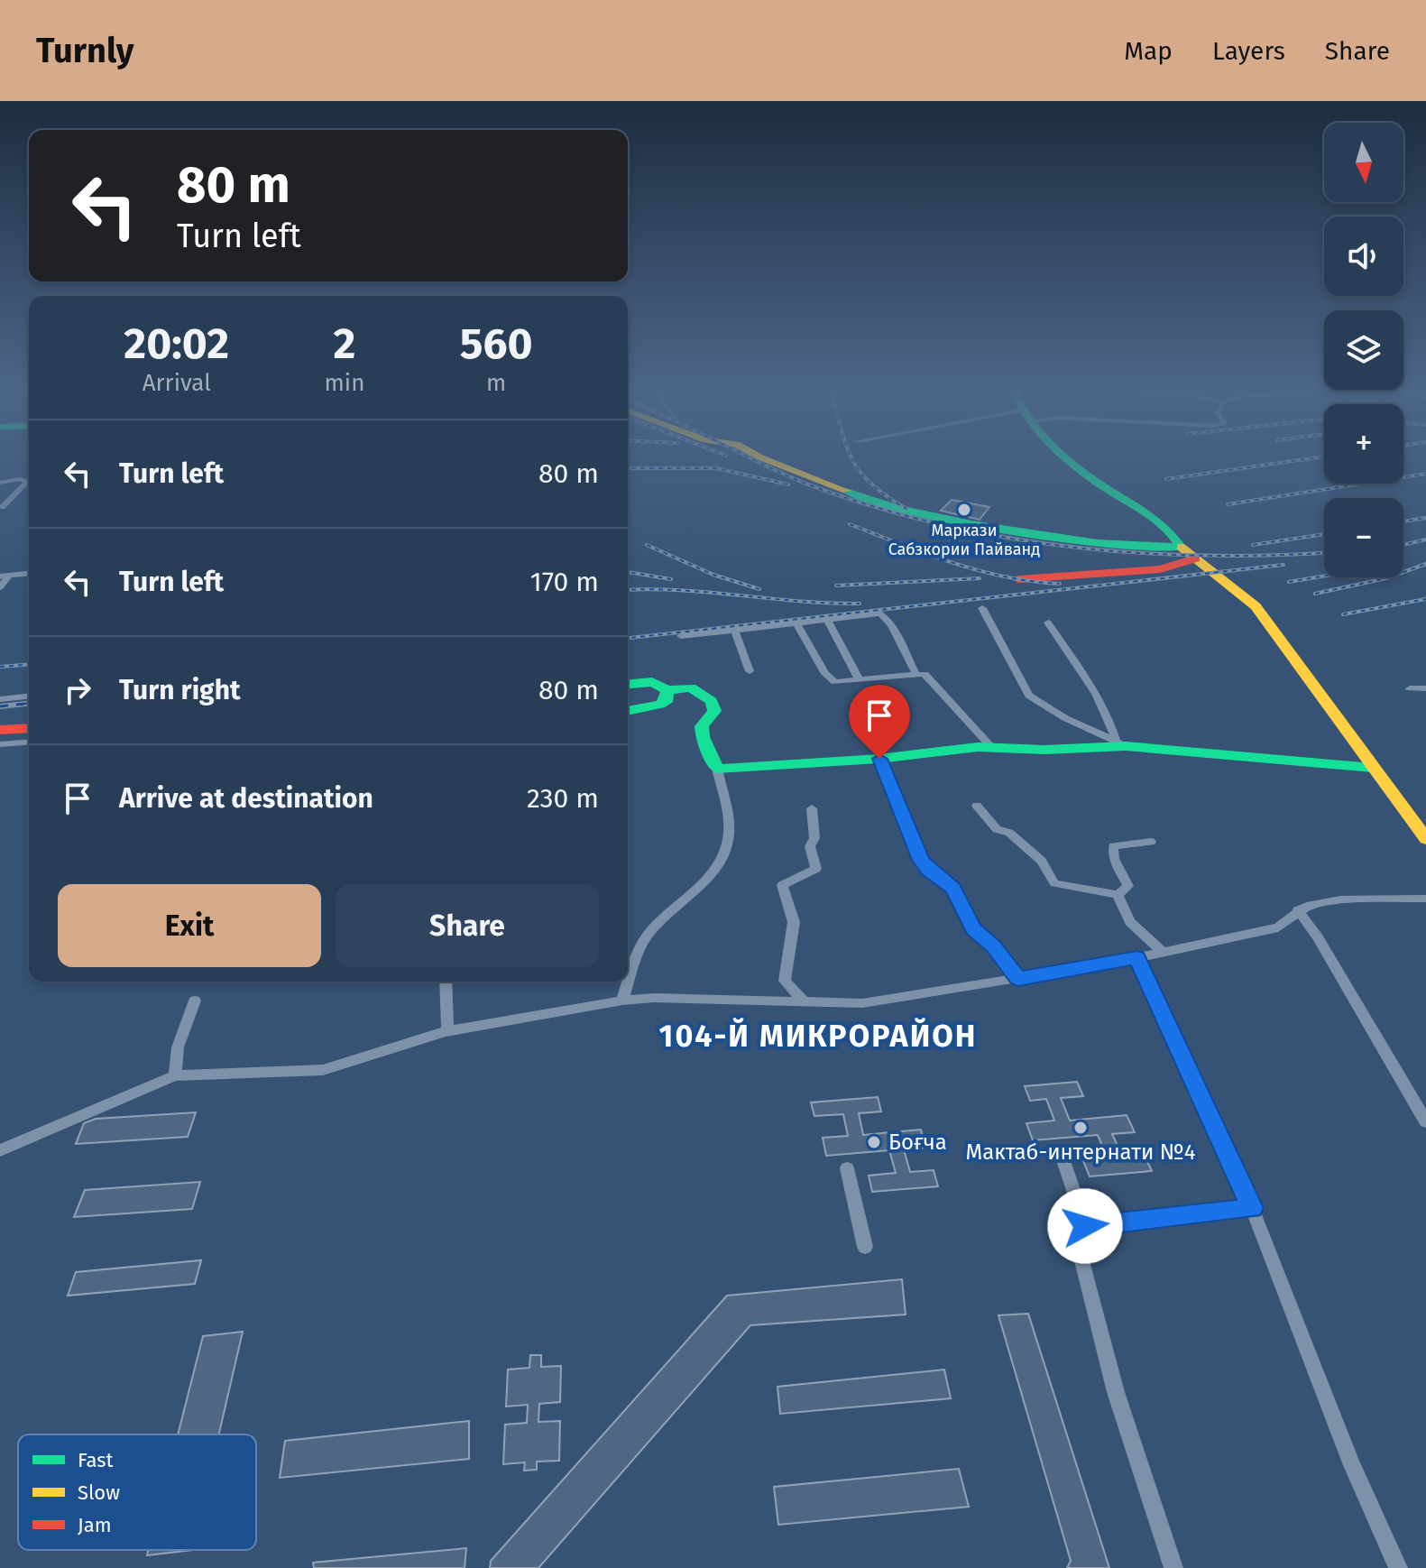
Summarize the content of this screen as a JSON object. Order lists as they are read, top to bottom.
{
  "districts": ["104-Й МИКРОРАЙОН"],
  "places": ["Маркази Сабзкории Пайванд", "Мактаб-интернати №4", "Боғча"],
  "legend": ["Fast", "Slow", "Jam"],
  "north": "bottom",
  "page": {
    "header": "Turnly",
    "nav": ["Map", "Layers", "Share"],
    "map_buttons": ["+", "−"],
    "turn": ["80 m", "Turn left"],
    "eta": [
      "20:02",
      "Arrival",
      "2",
      "min",
      "560",
      "m"
    ],
    "list": [
      {
        "name": "Turn left",
        "value": "80 m"
      },
      {
        "name": "Turn left",
        "value": "170 m"
      },
      {
        "name": "Turn right",
        "value": "80 m"
      },
      {
        "name": "Arrive at destination",
        "value": "230 m"
      }
    ],
    "buttons": ["Exit", "Share"]
  }
}
